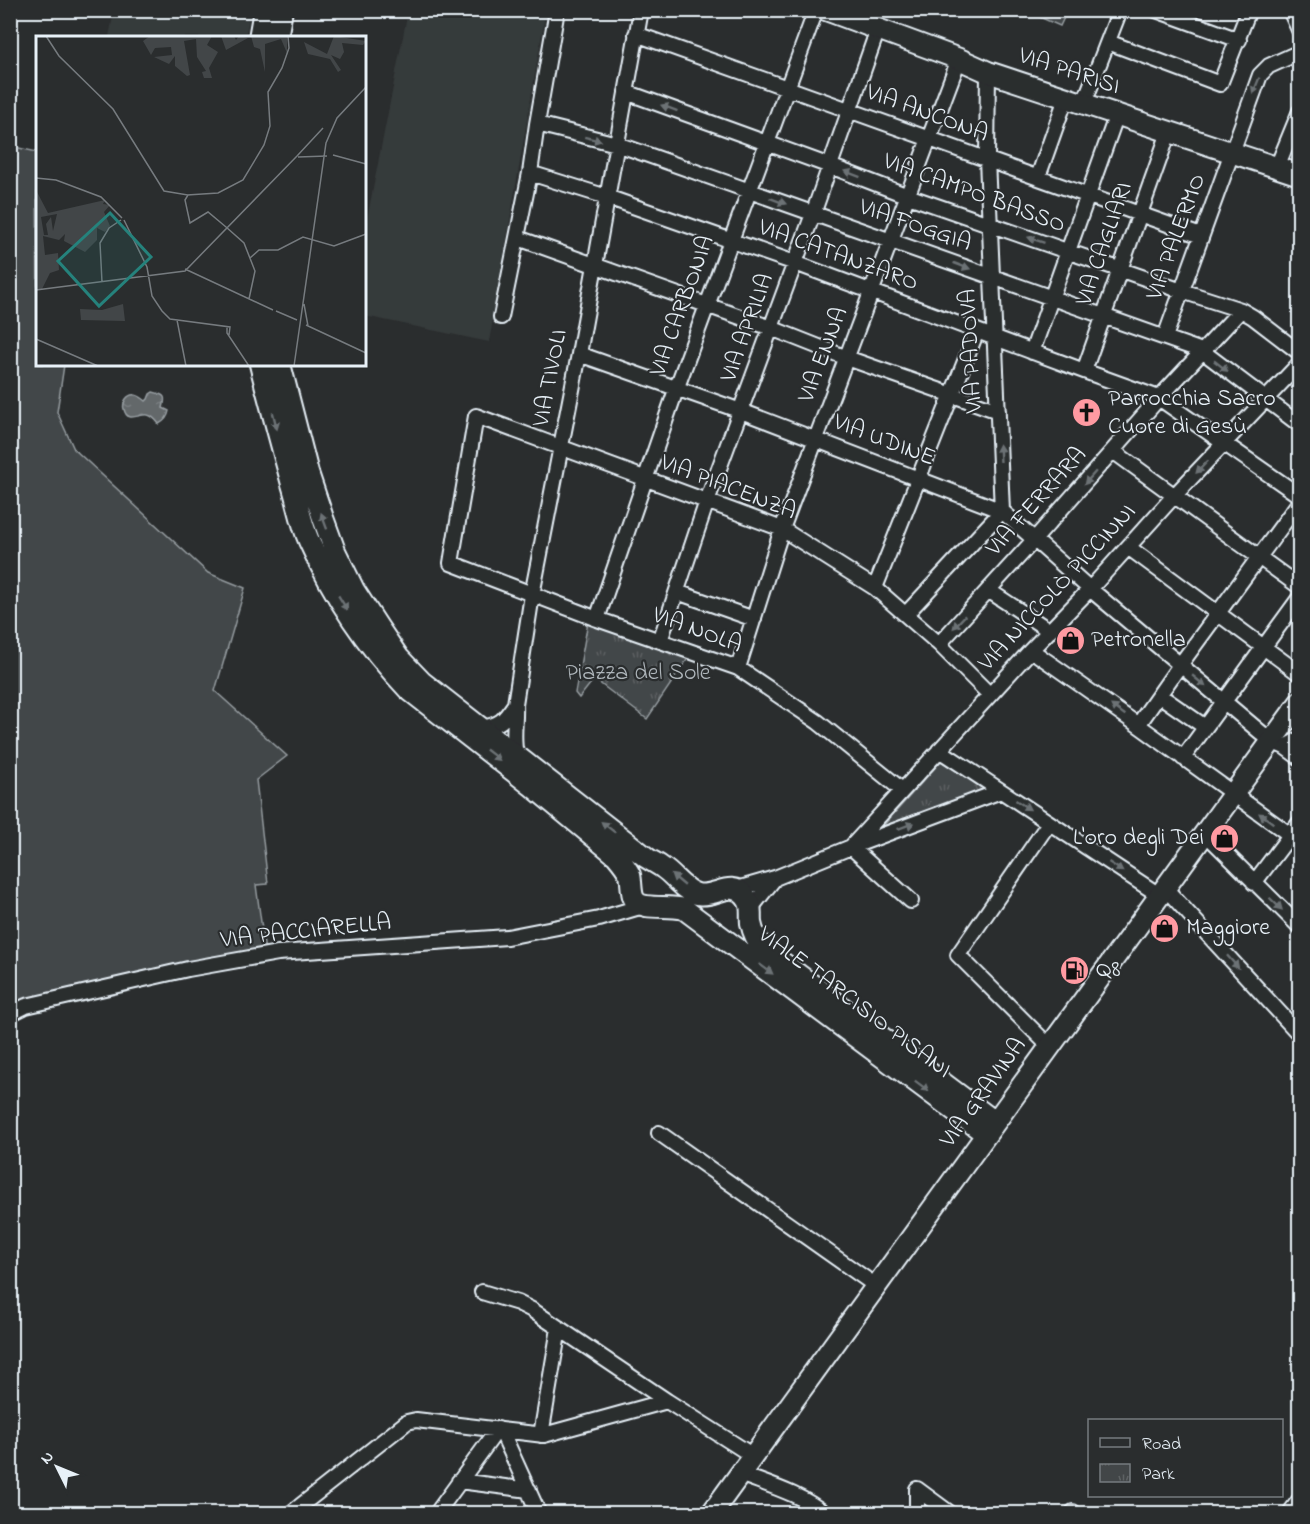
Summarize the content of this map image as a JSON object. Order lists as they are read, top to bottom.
{
  "streets": {
    "main road": ["VIA PARISI", "VIALE TARCISIO PISANI", "VIA GRAVINA"],
    "street": [
      "VIA ANCONA",
      "VIA CAMPO BASSO",
      "VIA FOGGIA",
      "VIA PALERMO",
      "VIA CAGLIARI",
      "VIA CATANZARO",
      "VIA CARBONIA",
      "VIA APRILIA",
      "VIA PADOVA",
      "VIA ENNA",
      "VIA TIVOLI",
      "VIA UDINE",
      "VIA PIACENZA",
      "VIA FERRARA",
      "VIA NICCOLÒ PICCINNI",
      "VIA NOLA",
      "VIA PACCIARELLA"
    ]
  },
  "crossings": [
    ["VIA PARISI", "VIA PALERMO"],
    ["VIA PARISI", "VIA CAGLIARI"],
    ["VIA PARISI", "VIA APRILIA"],
    ["VIA PARISI", "VIA PADOVA"],
    ["VIA PARISI", "VIA ENNA"],
    ["VIA ANCONA", "VIA PALERMO"],
    ["VIA ANCONA", "VIA CAGLIARI"],
    ["VIA ANCONA", "VIA CARBONIA"],
    ["VIA ANCONA", "VIA APRILIA"],
    ["VIA ANCONA", "VIA PADOVA"],
    ["VIA ANCONA", "VIA ENNA"],
    ["VIA ANCONA", "VIA TIVOLI"],
    ["VIA CAMPO BASSO", "VIA PALERMO"],
    ["VIA CAMPO BASSO", "VIA CAGLIARI"],
    ["VIA CAMPO BASSO", "VIA CARBONIA"],
    ["VIA CAMPO BASSO", "VIA APRILIA"],
    ["VIA CAMPO BASSO", "VIA PADOVA"],
    ["VIA CAMPO BASSO", "VIA ENNA"],
    ["VIA CAMPO BASSO", "VIA TIVOLI"],
    ["VIA CAMPO BASSO", "VIA FERRARA"],
    ["VIA FOGGIA", "VIA PALERMO"],
    ["VIA FOGGIA", "VIA CAGLIARI"],
    ["VIA FOGGIA", "VIA CARBONIA"],
    ["VIA FOGGIA", "VIA APRILIA"],
    ["VIA FOGGIA", "VIA PADOVA"],
    ["VIA FOGGIA", "VIA ENNA"],
    ["VIA FOGGIA", "VIA TIVOLI"],
    ["VIA FOGGIA", "VIA FERRARA"],
    ["VIA FOGGIA", "VIA NICCOLÒ PICCINNI"],
    ["VIA CAGLIARI", "VIA CATANZARO"],
    ["VIA CATANZARO", "VIA CARBONIA"],
    ["VIA CATANZARO", "VIA APRILIA"],
    ["VIA CATANZARO", "VIA PADOVA"],
    ["VIA CATANZARO", "VIA ENNA"],
    ["VIA CATANZARO", "VIA TIVOLI"],
    ["VIA CATANZARO", "VIA FERRARA"],
    ["VIA CATANZARO", "VIA NICCOLÒ PICCINNI"],
    ["VIA CARBONIA", "VIA UDINE"],
    ["VIA CARBONIA", "VIA PIACENZA"],
    ["VIA CARBONIA", "VIA NOLA"],
    ["VIA APRILIA", "VIA UDINE"],
    ["VIA APRILIA", "VIA PIACENZA"],
    ["VIA APRILIA", "VIA NOLA"],
    ["VIA PADOVA", "VIA UDINE"],
    ["VIA ENNA", "VIA UDINE"],
    ["VIA ENNA", "VIA PIACENZA"],
    ["VIA ENNA", "VIA NOLA"],
    ["VIA TIVOLI", "VIA UDINE"],
    ["VIA TIVOLI", "VIA PIACENZA"],
    ["VIA TIVOLI", "VIA NOLA"],
    ["VIA PIACENZA", "VIA FERRARA"],
    ["VIA PIACENZA", "VIA NICCOLÒ PICCINNI"],
    ["VIA PIACENZA", "VIA NOLA"],
    ["VIA NICCOLÒ PICCINNI", "VIA NOLA"],
    ["VIA PACCIARELLA", "VIALE TARCISIO PISANI"],
    ["VIALE TARCISIO PISANI", "VIA GRAVINA"]
  ],
  "one_way": ["VIA CAMPO BASSO"],
  "parks": ["Piazza del Sole"],
  "places": {
    "church": ["Parrocchia Sacro Cuore di Gesù"],
    "shop": ["Petronella", "L'oro degli Dei", "Maggiore"],
    "fuel station": ["Q8"]
  },
  "legend": ["Road", "Park"],
  "north": "top left"
}
